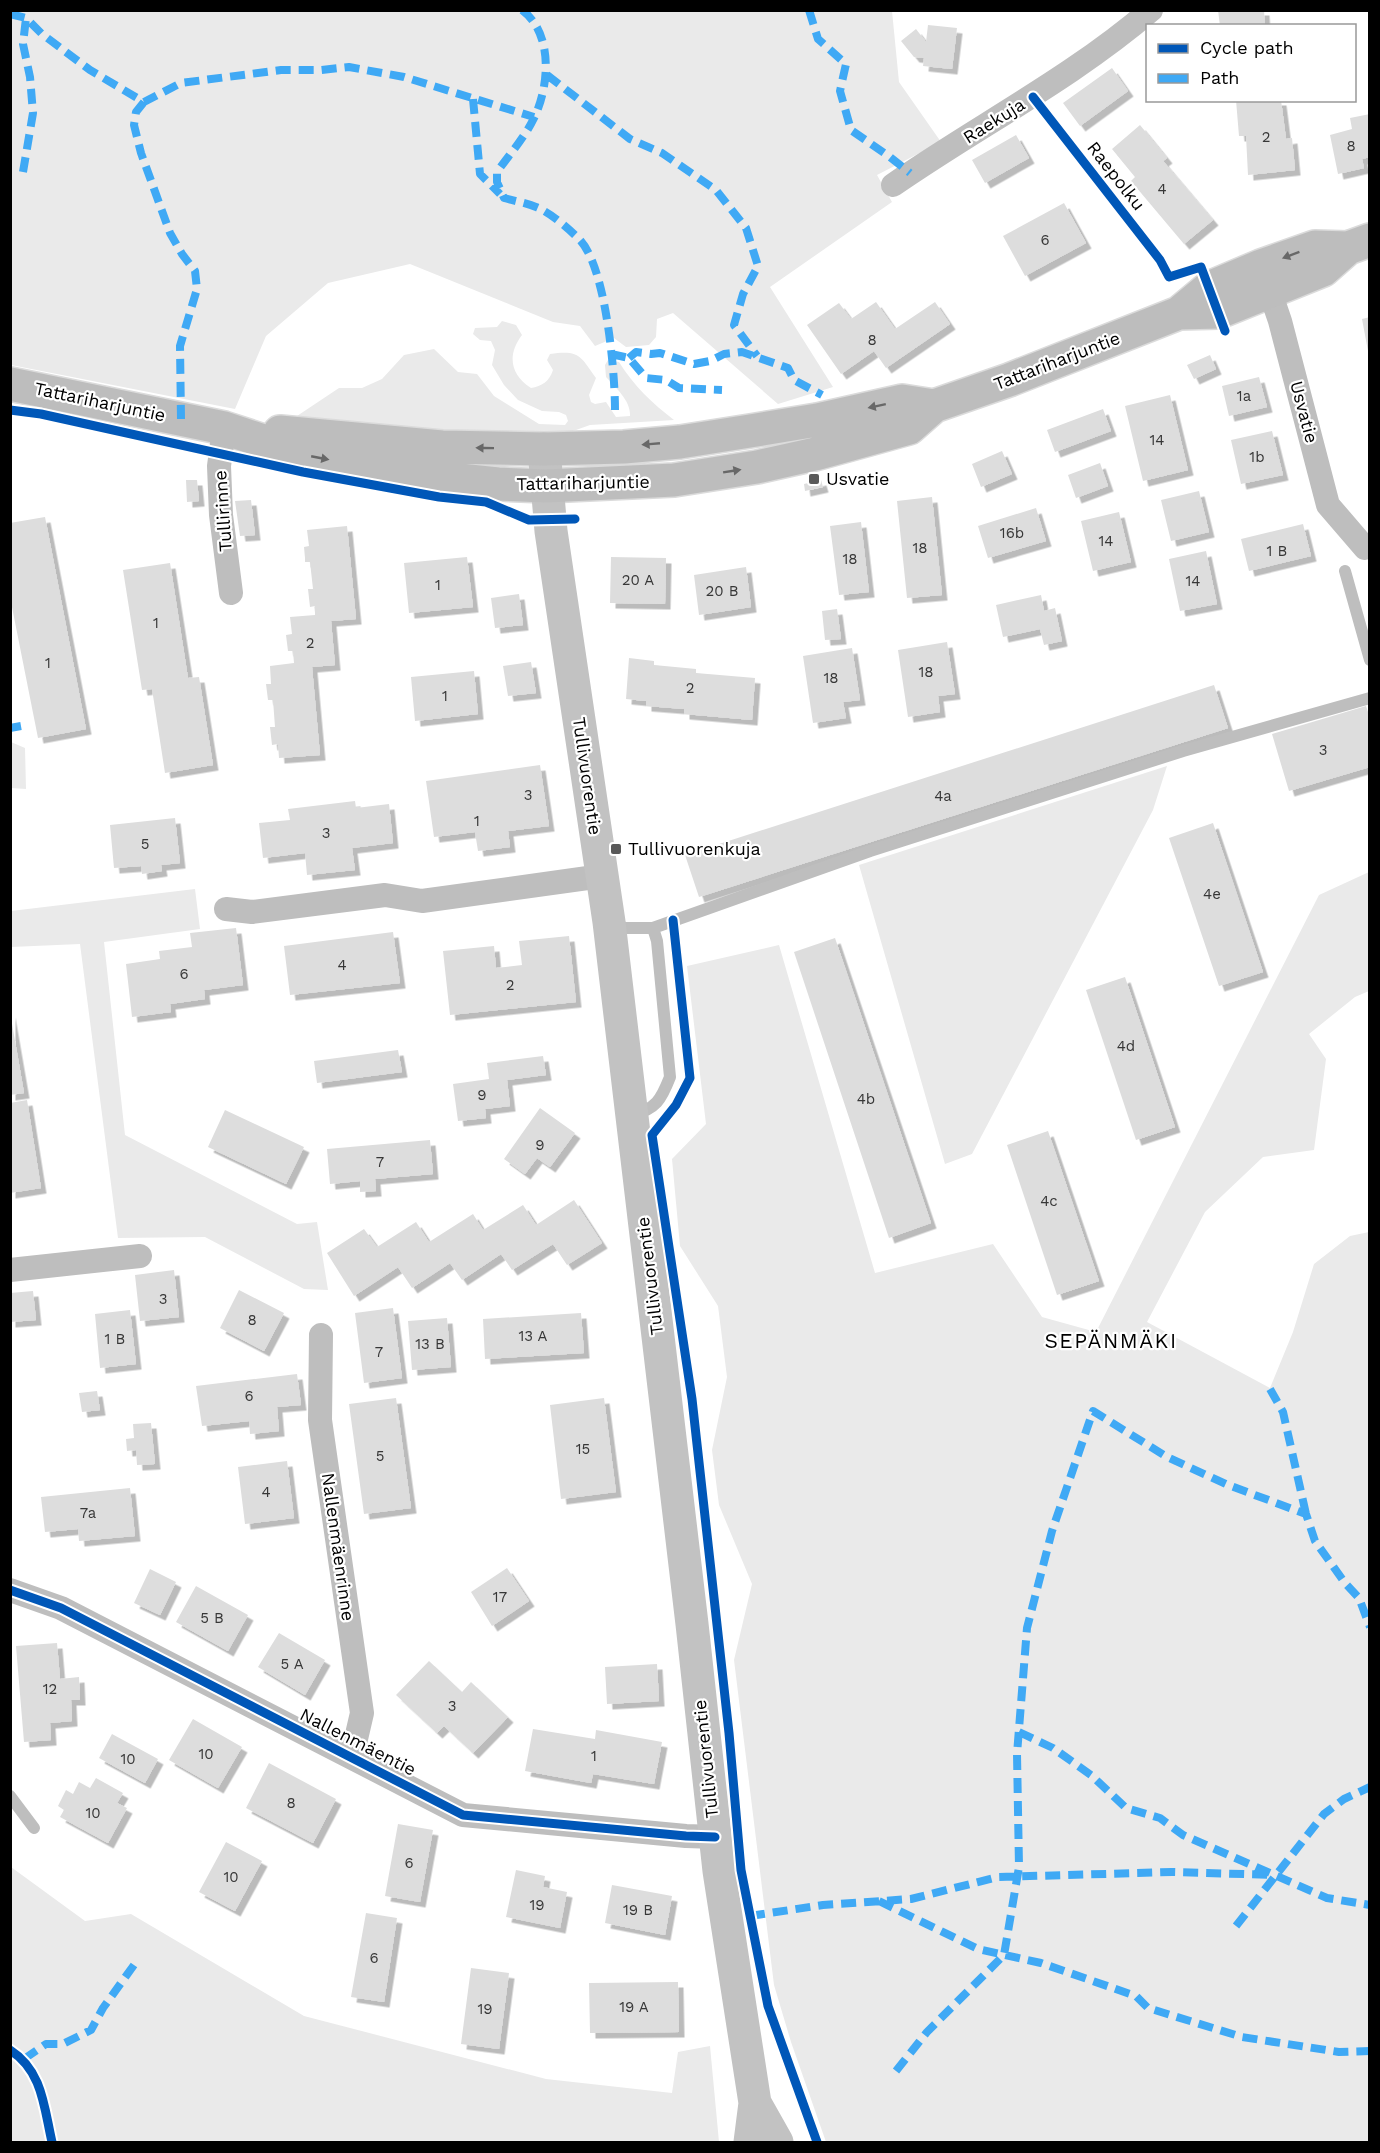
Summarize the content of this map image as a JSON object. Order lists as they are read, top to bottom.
{
  "streets": {
    "main road": ["Tattariharjuntie", "Tullivuorentie"],
    "street": [
      "Raekuja",
      "Usvatie",
      "Tullirinne",
      "Nallenmäenrinne",
      "Nallenmäentie"
    ],
    "cycle path": ["Raepolku"]
  },
  "crossings": [
    ["Tattariharjuntie", "Usvatie"],
    ["Tattariharjuntie", "Tullirinne"],
    ["Tattariharjuntie", "Tullivuorentie"],
    ["Tullivuorentie", "Nallenmäentie"],
    ["Nallenmäenrinne", "Nallenmäentie"]
  ],
  "districts": ["SEPÄNMÄKI"],
  "places": {
    "transit": ["Usvatie", "Tullivuorenkuja"]
  },
  "house_numbers": [
    "2",
    "8",
    "4",
    "6",
    "8",
    "1a",
    "14",
    "1b",
    "16b",
    "14",
    "18",
    "1 B",
    "18",
    "20 A",
    "14",
    "1",
    "20 B",
    "1",
    "2",
    "1",
    "18",
    "18",
    "2",
    "1",
    "3",
    "3",
    "4a",
    "1",
    "3",
    "5",
    "4e",
    "4",
    "6",
    "2",
    "4d",
    "9",
    "4b",
    "9",
    "7",
    "4c",
    "3",
    "8",
    "13 A",
    "1 B",
    "13 B",
    "7",
    "6",
    "15",
    "5",
    "4",
    "7a",
    "17",
    "5 B",
    "5 A",
    "12",
    "3",
    "10",
    "1",
    "10",
    "8",
    "10",
    "6",
    "10",
    "19",
    "19 B",
    "6",
    "19 A",
    "19"
  ],
  "legend": ["Cycle path", "Path"]
}
